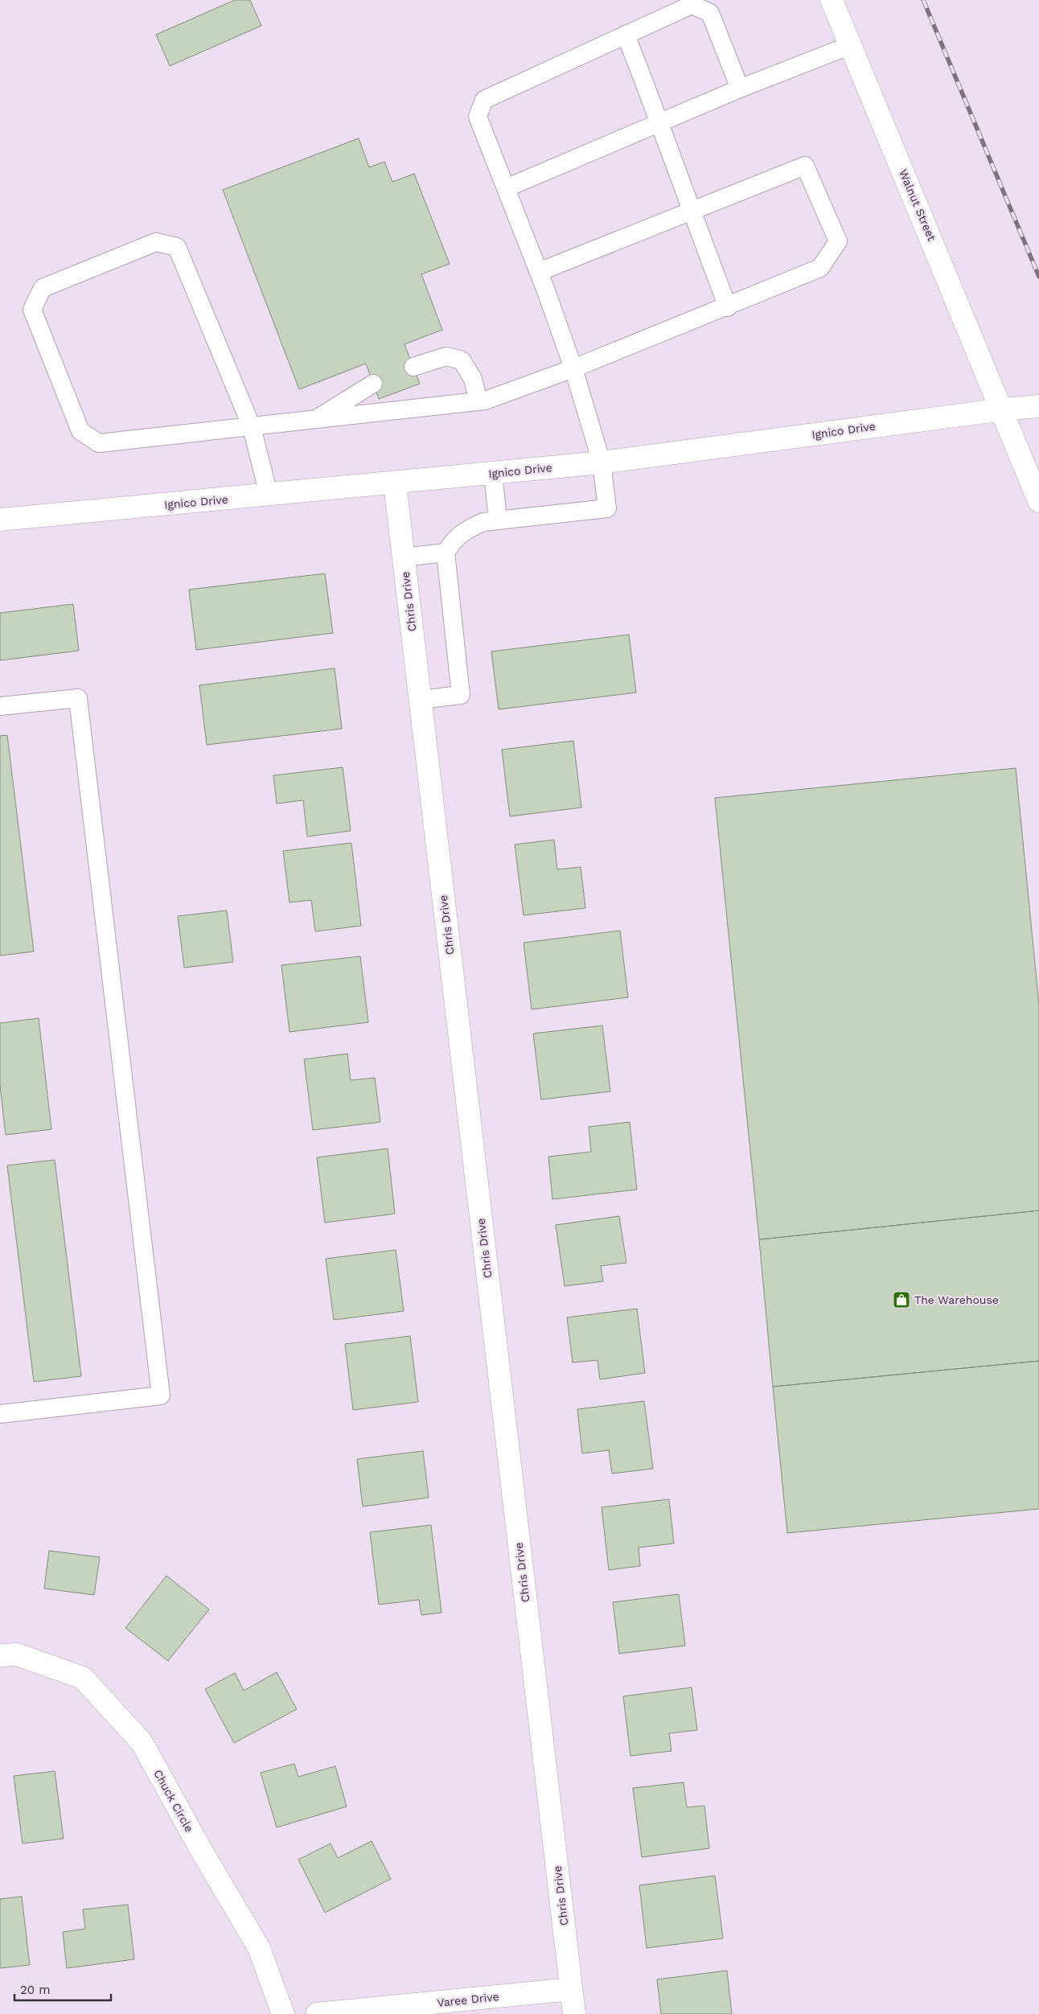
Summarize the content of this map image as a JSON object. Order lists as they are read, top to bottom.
{
  "streets": {
    "street": [
      "Walnut Street",
      "Ignico Drive",
      "Chris Drive",
      "Chuck Circle",
      "Varee Drive"
    ]
  },
  "crossings": [
    ["Walnut Street", "Ignico Drive"],
    ["Ignico Drive", "Chris Drive"],
    ["Chris Drive", "Varee Drive"]
  ],
  "places": {
    "shop": ["The Warehouse"]
  },
  "scale_bar": "20 m"
}
